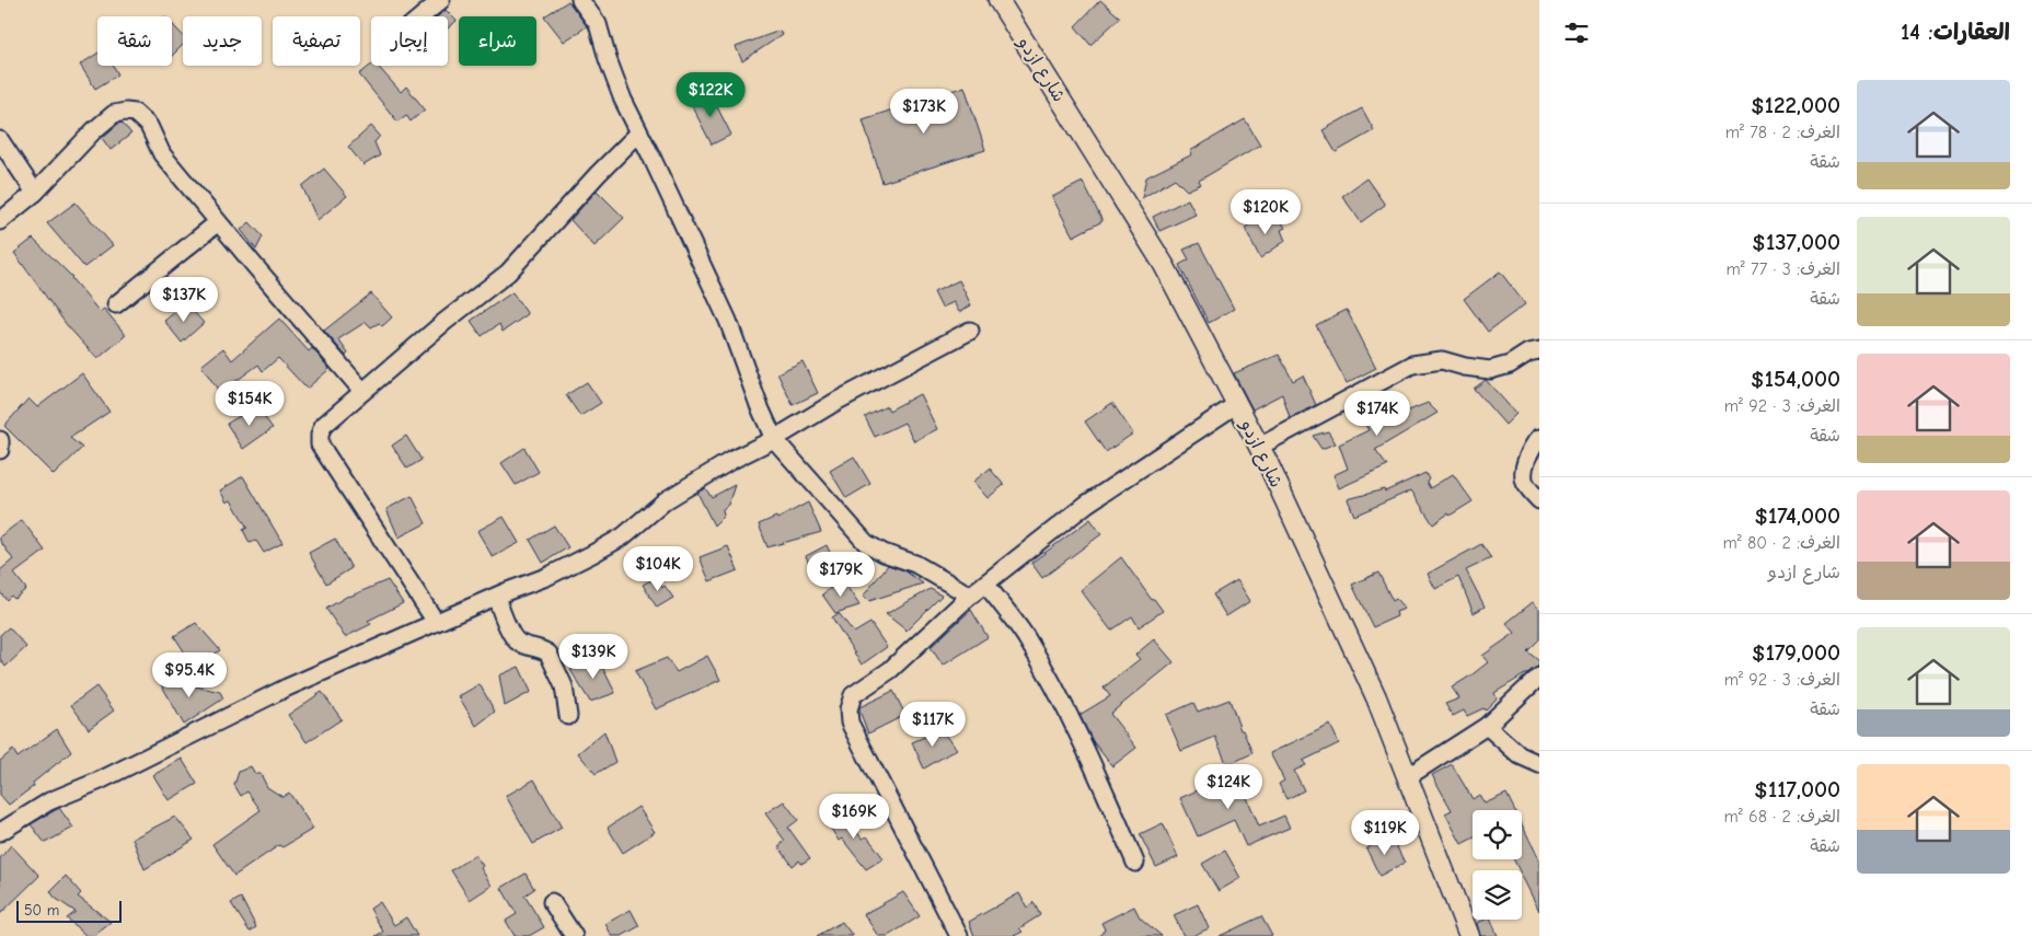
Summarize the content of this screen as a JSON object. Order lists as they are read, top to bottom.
{
  "streets": {
    "street": ["شارع ازدو"]
  },
  "scale_bar": "50 m",
  "page": {
    "heading": "العقارات: 14",
    "chip": [
      "شراء",
      "إيجار",
      "تصفية",
      "جديد",
      "شقة"
    ],
    "list": [
      {
        "name": "$122,000",
        "note": "الغرف: 2 · 78 m² · شقة"
      },
      {
        "name": "$137,000",
        "note": "الغرف: 3 · 77 m² · شقة"
      },
      {
        "name": "$154,000",
        "note": "الغرف: 3 · 92 m² · شقة"
      },
      {
        "name": "$174,000",
        "note": "الغرف: 2 · 80 m² · شارع ازدو"
      },
      {
        "name": "$179,000",
        "note": "الغرف: 3 · 92 m² · شقة"
      },
      {
        "name": "$117,000",
        "note": "الغرف: 2 · 68 m² · شقة"
      }
    ],
    "price": [
      "$122K",
      "$173K",
      "$120K",
      "$137K",
      "$154K",
      "$174K",
      "$104K",
      "$179K",
      "$139K",
      "$95.4K",
      "$117K",
      "$124K",
      "$169K",
      "$119K"
    ],
    "scale": "50 m"
  }
}
